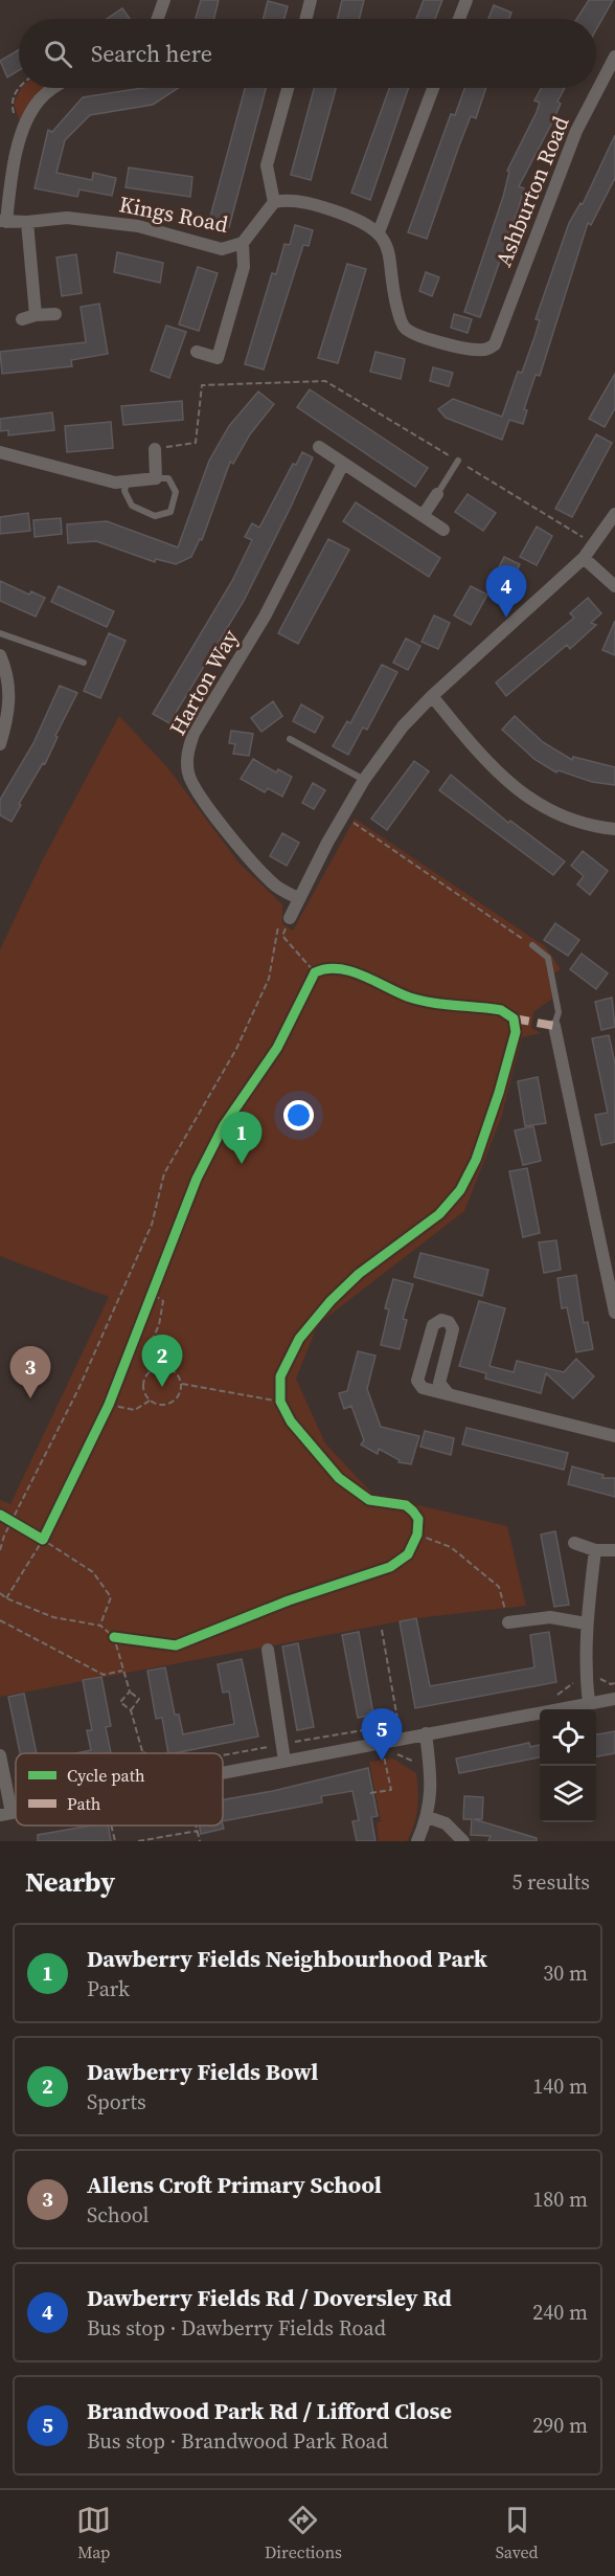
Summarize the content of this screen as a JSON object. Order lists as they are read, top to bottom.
{
  "streets": {
    "street": ["Ashburton Road", "Kings Road", "Harton Way"]
  },
  "legend": ["Cycle path", "Path"],
  "page": {
    "search": "Search here",
    "pins": [
      "4",
      "1",
      "2",
      "3",
      "5"
    ],
    "heading": ["Nearby", "5 results"],
    "list": [
      {
        "mark": "1",
        "name": "Dawberry Fields Neighbourhood Park",
        "note": "Park",
        "value": "30 m"
      },
      {
        "mark": "2",
        "name": "Dawberry Fields Bowl",
        "note": "Sports",
        "value": "140 m"
      },
      {
        "mark": "3",
        "name": "Allens Croft Primary School",
        "note": "School",
        "value": "180 m"
      },
      {
        "mark": "4",
        "name": "Dawberry Fields Rd / Doversley Rd",
        "note": "Bus stop · Dawberry Fields Road",
        "value": "240 m"
      },
      {
        "mark": "5",
        "name": "Brandwood Park Rd / Lifford Close",
        "note": "Bus stop · Brandwood Park Road",
        "value": "290 m"
      }
    ],
    "nav": ["Map", "Directions", "Saved"]
  }
}
